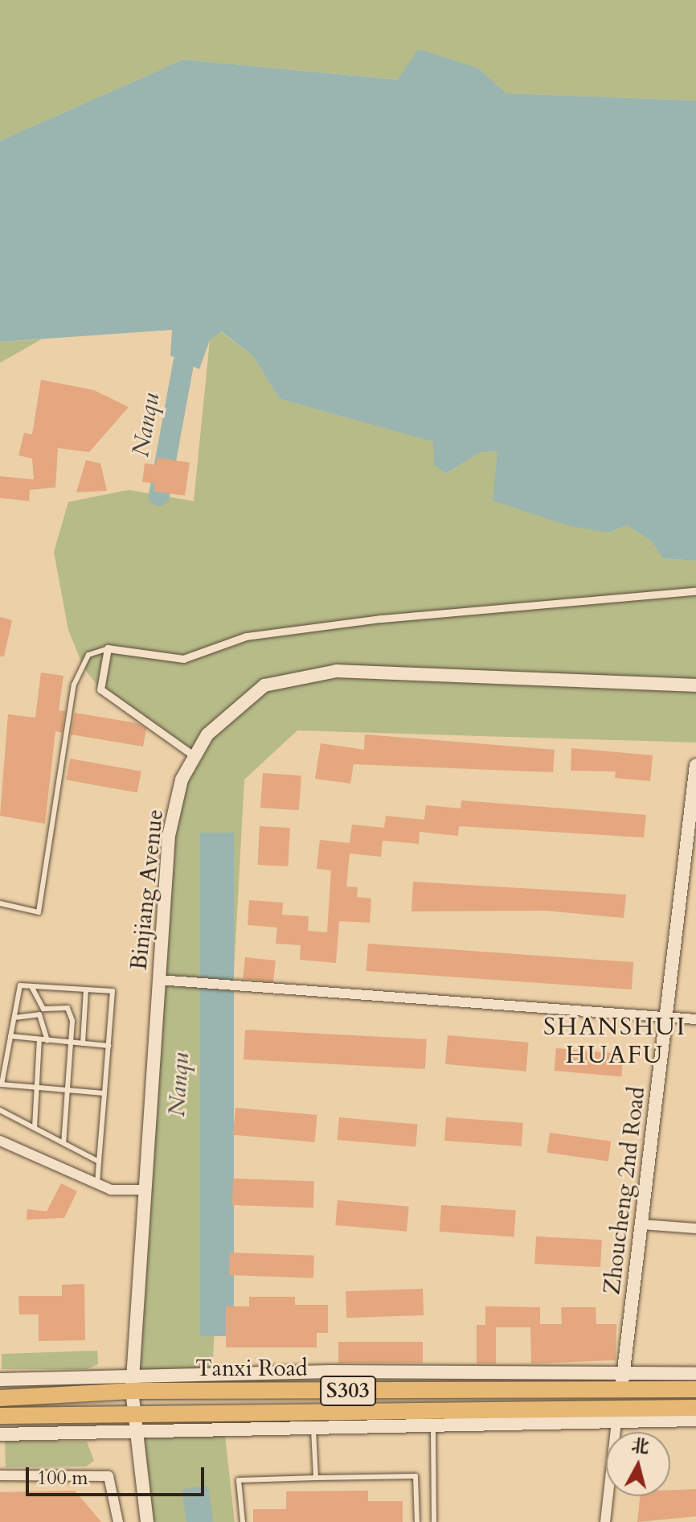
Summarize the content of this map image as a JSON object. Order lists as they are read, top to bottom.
{
  "streets": {
    "main road": ["Tanxi Road", "S303"],
    "street": ["Binjiang Avenue", "Zhoucheng 2nd Road"]
  },
  "crossings": [
    ["Binjiang Avenue", "Tanxi Road"],
    ["Zhoucheng 2nd Road", "Tanxi Road"]
  ],
  "districts": ["SHANSHUI HUAFU"],
  "water": ["Nanqu"],
  "scale_bar": "100 m",
  "north": "top"
}
